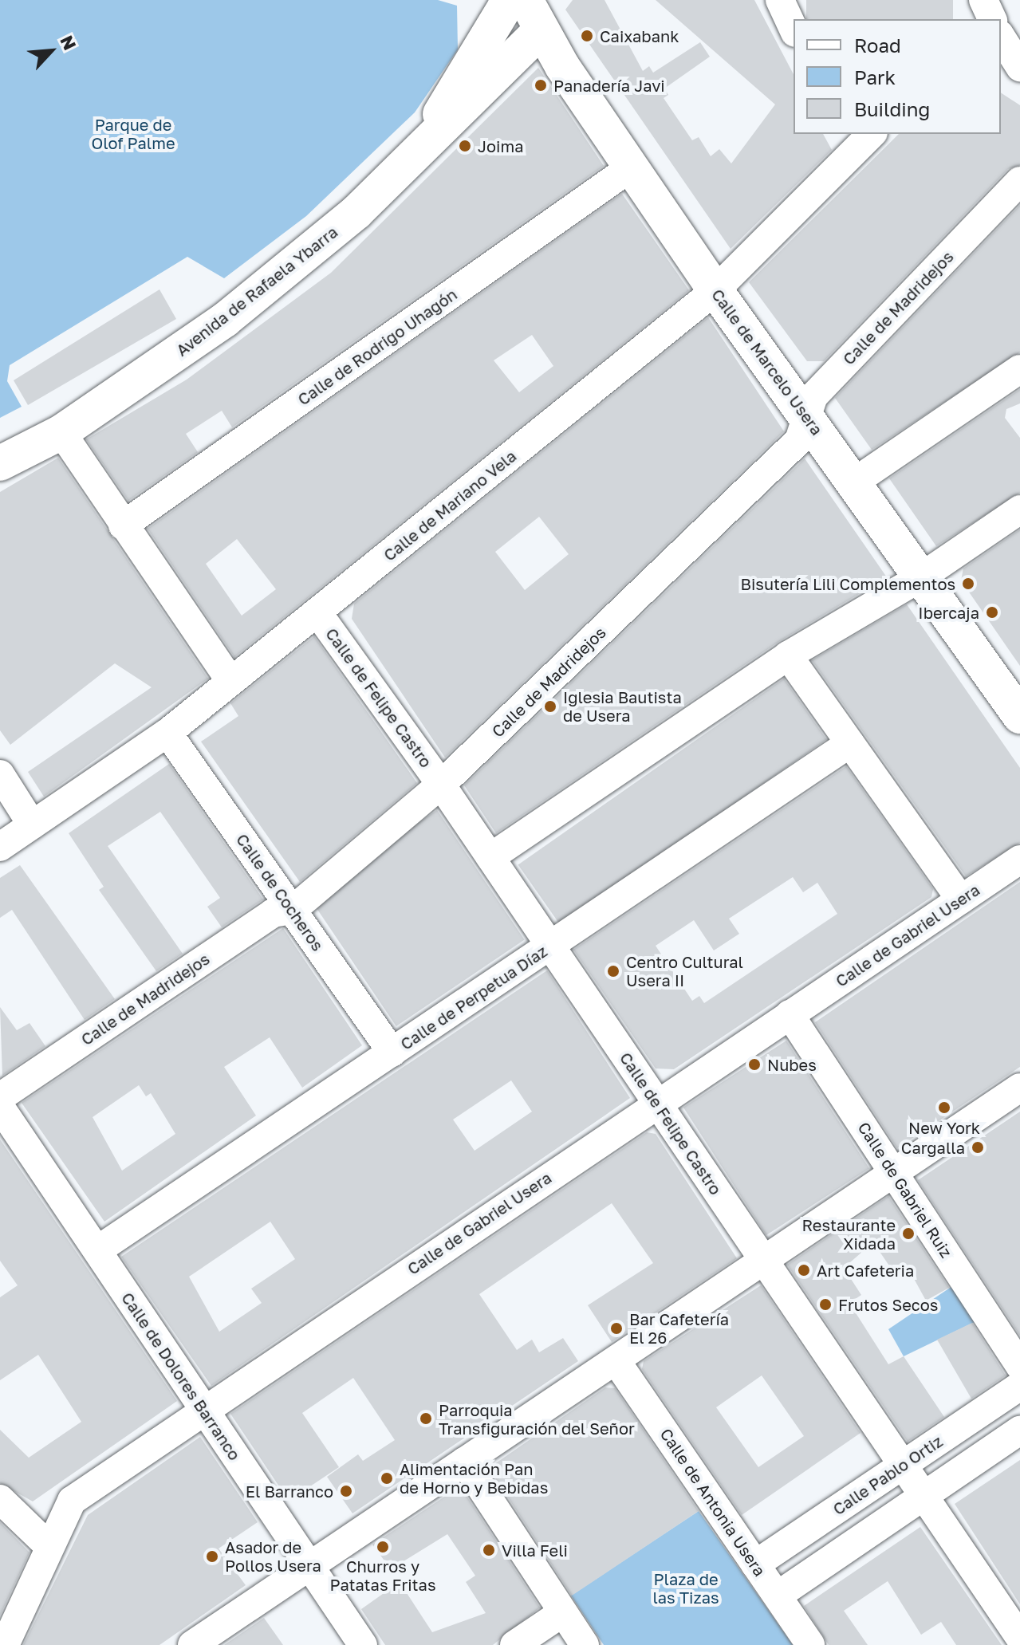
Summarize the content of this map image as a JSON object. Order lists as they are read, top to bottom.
{
  "streets": {
    "main road": ["Avenida de Rafaela Ybarra", "Calle de Marcelo Usera"],
    "street": [
      "Calle de Madridejos",
      "Calle de Rodrigo Uhagón",
      "Calle de Mariano Vela",
      "Calle de Felipe Castro",
      "Calle de Cocheros",
      "Calle de Gabriel Usera",
      "Calle de Perpetua Díaz",
      "Calle de Gabriel Ruiz",
      "Calle de Dolores Barranco",
      "Calle Pablo Ortiz",
      "Calle de Antonia Usera"
    ]
  },
  "crossings": [
    ["Avenida de Rafaela Ybarra", "Calle de Marcelo Usera"],
    ["Calle de Madridejos", "Calle de Marcelo Usera"],
    ["Calle de Madridejos", "Calle de Felipe Castro"],
    ["Calle de Madridejos", "Calle de Cocheros"],
    ["Calle de Rodrigo Uhagón", "Calle de Marcelo Usera"],
    ["Calle de Marcelo Usera", "Calle de Mariano Vela"],
    ["Calle de Mariano Vela", "Calle de Felipe Castro"],
    ["Calle de Mariano Vela", "Calle de Cocheros"],
    ["Calle de Felipe Castro", "Calle de Gabriel Usera"],
    ["Calle de Felipe Castro", "Calle de Perpetua Díaz"],
    ["Calle de Felipe Castro", "Calle Pablo Ortiz"],
    ["Calle de Cocheros", "Calle de Perpetua Díaz"],
    ["Calle de Gabriel Usera", "Calle de Gabriel Ruiz"],
    ["Calle de Gabriel Usera", "Calle de Dolores Barranco"],
    ["Calle de Perpetua Díaz", "Calle de Dolores Barranco"],
    ["Calle Pablo Ortiz", "Calle de Antonia Usera"]
  ],
  "parks": ["Parque de Olof Palme", "Plaza de las Tizas"],
  "places": [
    "Caixabank",
    "Panadería Javi",
    "Joima",
    "Bisutería Lili Complementos",
    "Ibercaja",
    "Iglesia Bautista de Usera",
    "Centro Cultural Usera II",
    "Nubes",
    "New York",
    "Cargalla",
    "Restaurante Xidada",
    "Art Cafeteria",
    "Frutos Secos",
    "Bar Cafetería El 26",
    "Parroquia Transfiguración del Señor",
    "Alimentación Pan de Horno y Bebidas",
    "El Barranco",
    "Churros y Patatas Fritas",
    "Villa Feli",
    "Asador de Pollos Usera"
  ],
  "legend": ["Road", "Park", "Building"],
  "north": "top right"
}
